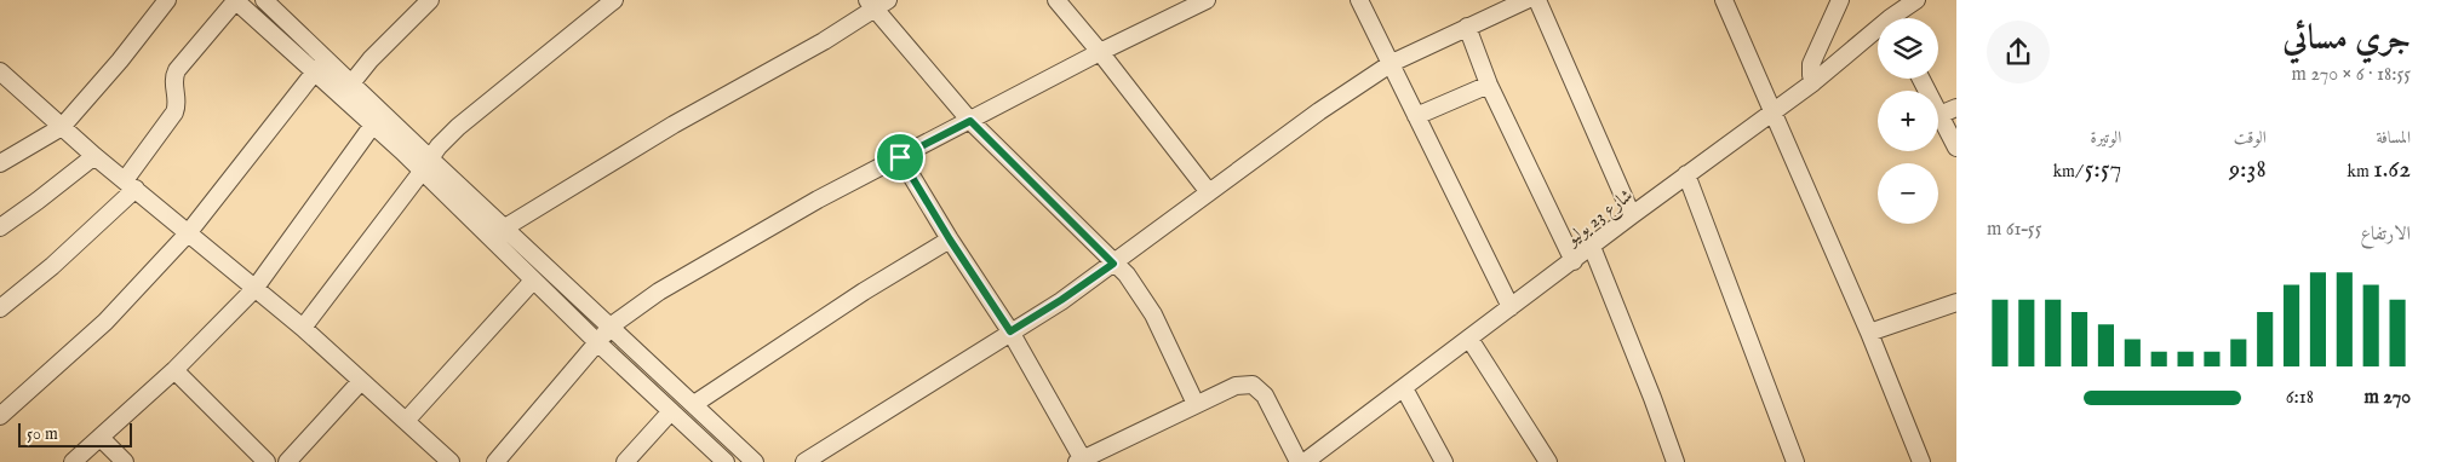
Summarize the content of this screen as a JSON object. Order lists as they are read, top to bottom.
{
  "streets": {
    "street": ["شارع 23 يوليو"]
  },
  "scale_bar": "50 m",
  "page": {
    "heading": ["جري مسائي", "18:55 · 6 × 270 m"],
    "map_buttons": ["+", "−"],
    "stats": [
      ["المسافة", "1.62 km"],
      ["الوقت", "9:38"],
      ["الوتيرة", "5:57 /km"]
    ],
    "chart": ["الارتفاع", "55–61 m"],
    "list": [
      {
        "name": "270 m",
        "note": "6:18"
      }
    ],
    "scale": "50 m"
  }
}
